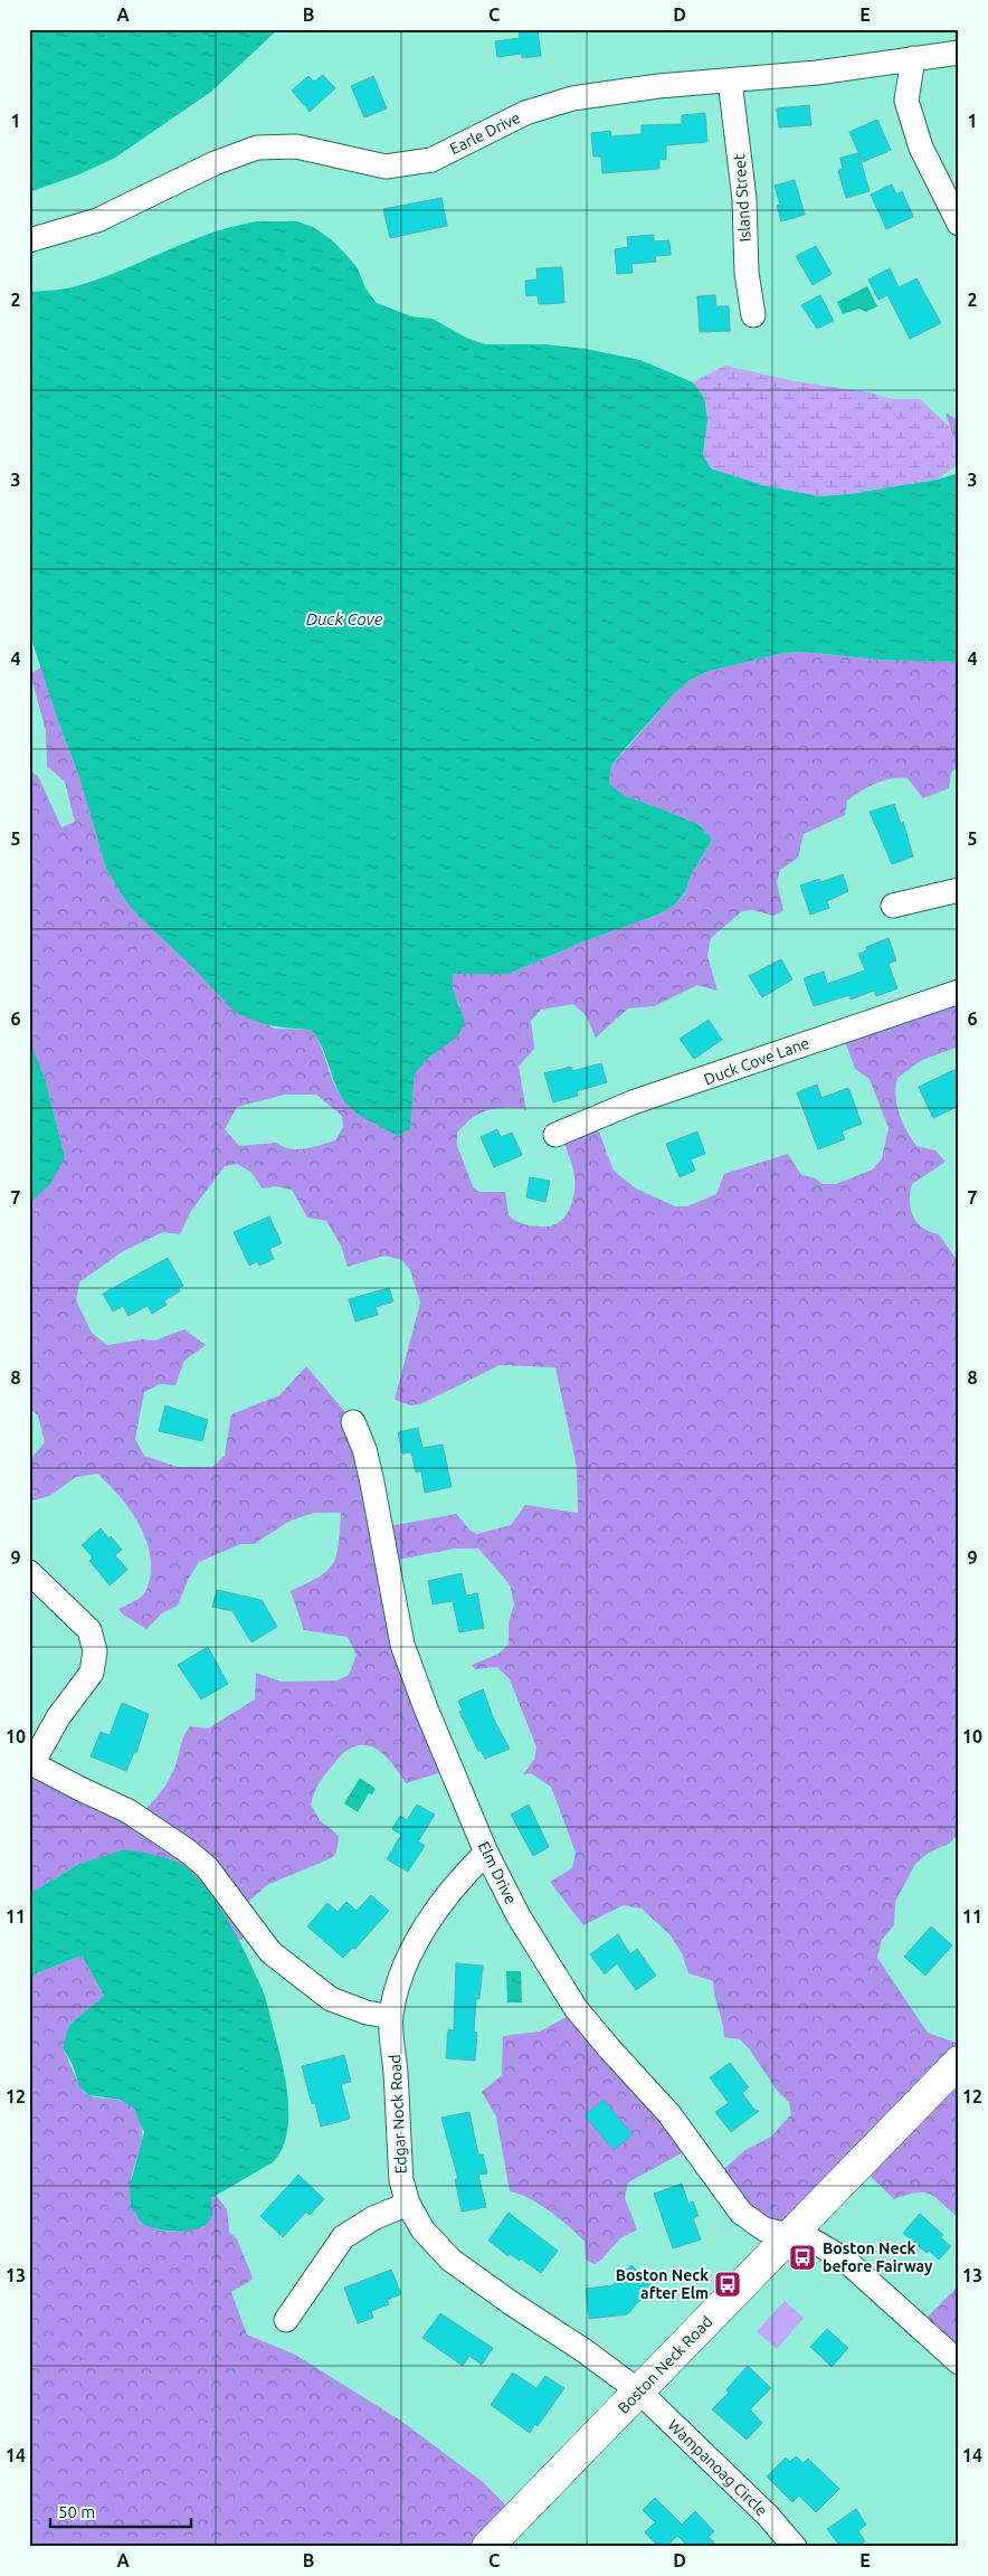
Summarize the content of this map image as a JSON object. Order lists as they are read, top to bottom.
{
  "streets": {
    "main road": ["Boston Neck Road"],
    "street": [
      "Earle Drive",
      "Island Street",
      "Duck Cove Lane",
      "Elm Drive",
      "Edgar Nock Road",
      "Wampanoag Circle"
    ]
  },
  "crossings": [
    ["Earle Drive", "Island Street"],
    ["Elm Drive", "Edgar Nock Road"],
    ["Elm Drive", "Boston Neck Road"],
    ["Edgar Nock Road", "Boston Neck Road"],
    ["Edgar Nock Road", "Wampanoag Circle"],
    ["Boston Neck Road", "Wampanoag Circle"]
  ],
  "water": ["Duck Cove"],
  "places": {
    "bus stop": ["Boston Neck before Fairway", "Boston Neck after Elm"]
  },
  "scale_bar": "50 m",
  "grid": {
    "columns": [
      "A",
      "B",
      "C",
      "D",
      "E"
    ],
    "rows": [
      "1",
      "2",
      "3",
      "4",
      "5",
      "6",
      "7",
      "8",
      "9",
      "10",
      "11",
      "12",
      "13",
      "14"
    ]
  }
}
